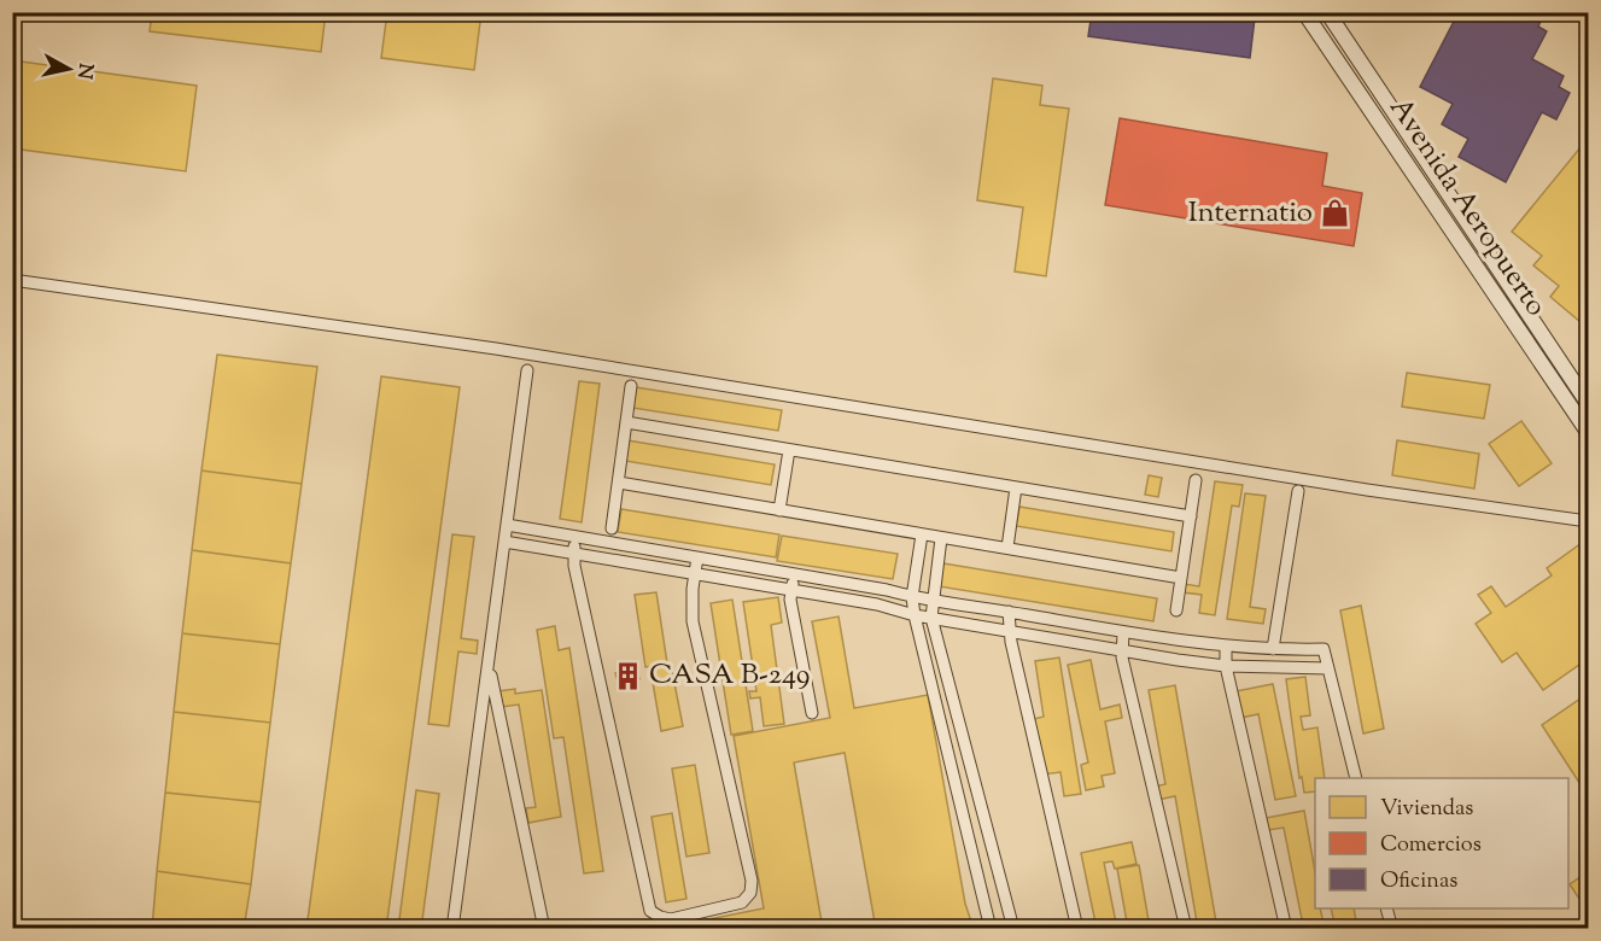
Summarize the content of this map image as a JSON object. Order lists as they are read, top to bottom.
{
  "streets": {
    "street": ["Avenida Aeropuerto"]
  },
  "places": {
    "shop": ["Internatio"],
    "building": ["CASA B-249"]
  },
  "legend": ["Viviendas", "Comercios", "Oficinas"],
  "north": "right"
}
